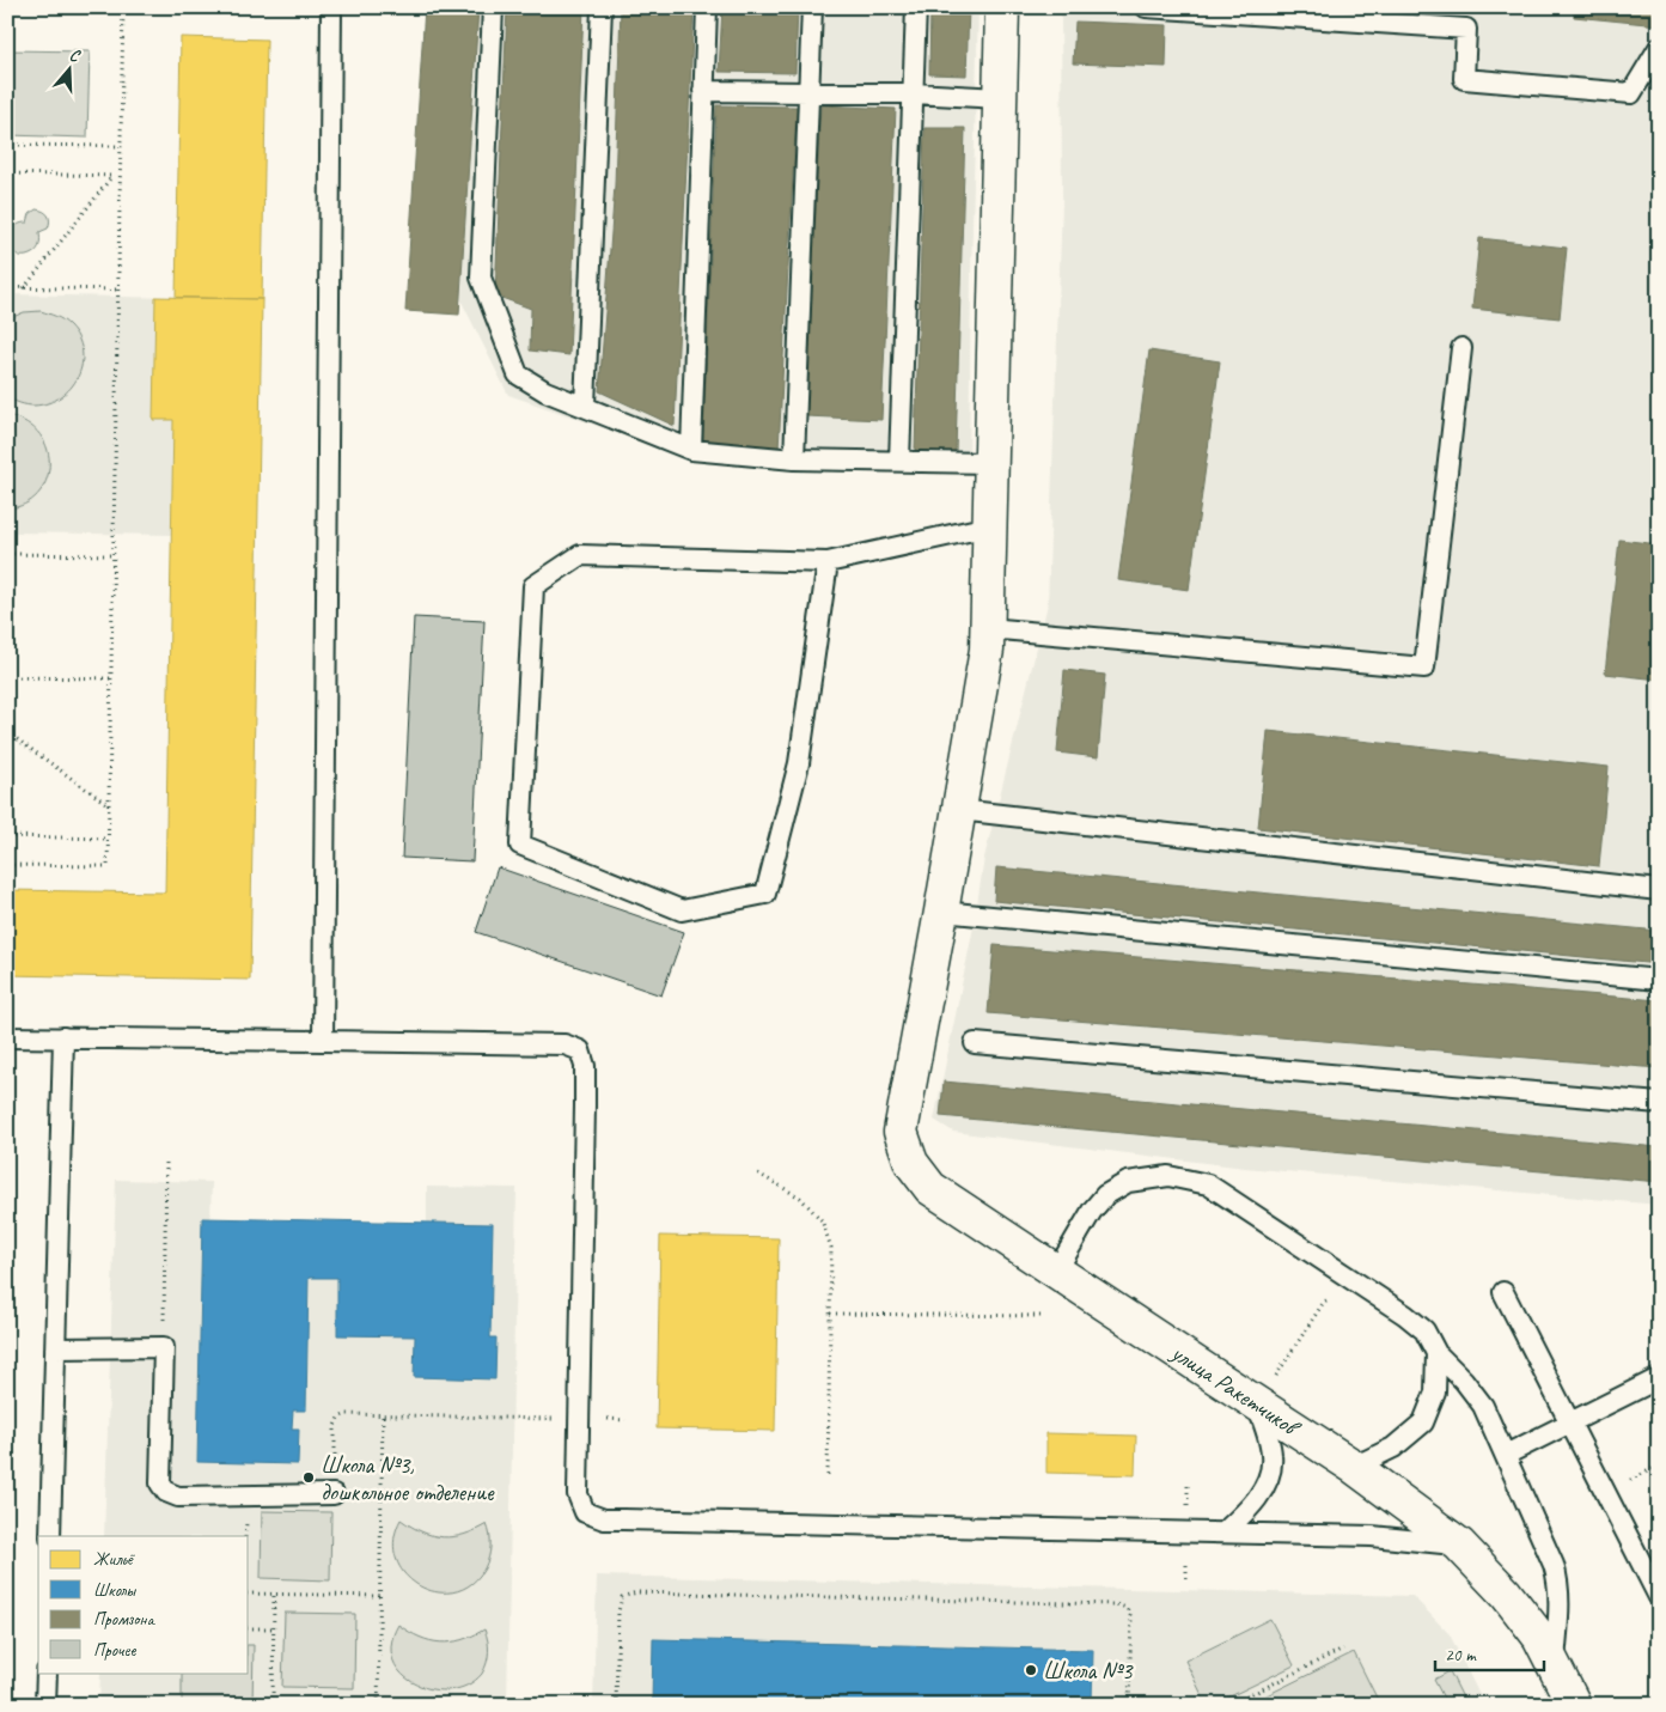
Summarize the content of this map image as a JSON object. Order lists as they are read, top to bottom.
{
  "streets": {
    "street": ["улица Ракетчиков"]
  },
  "places": ["Школа №3, дошкольное отделение", "Школа №3"],
  "legend": [
    "Жильё",
    "Школы",
    "Промзона",
    "Прочее"
  ],
  "scale_bar": "20 m",
  "north": "top"
}
